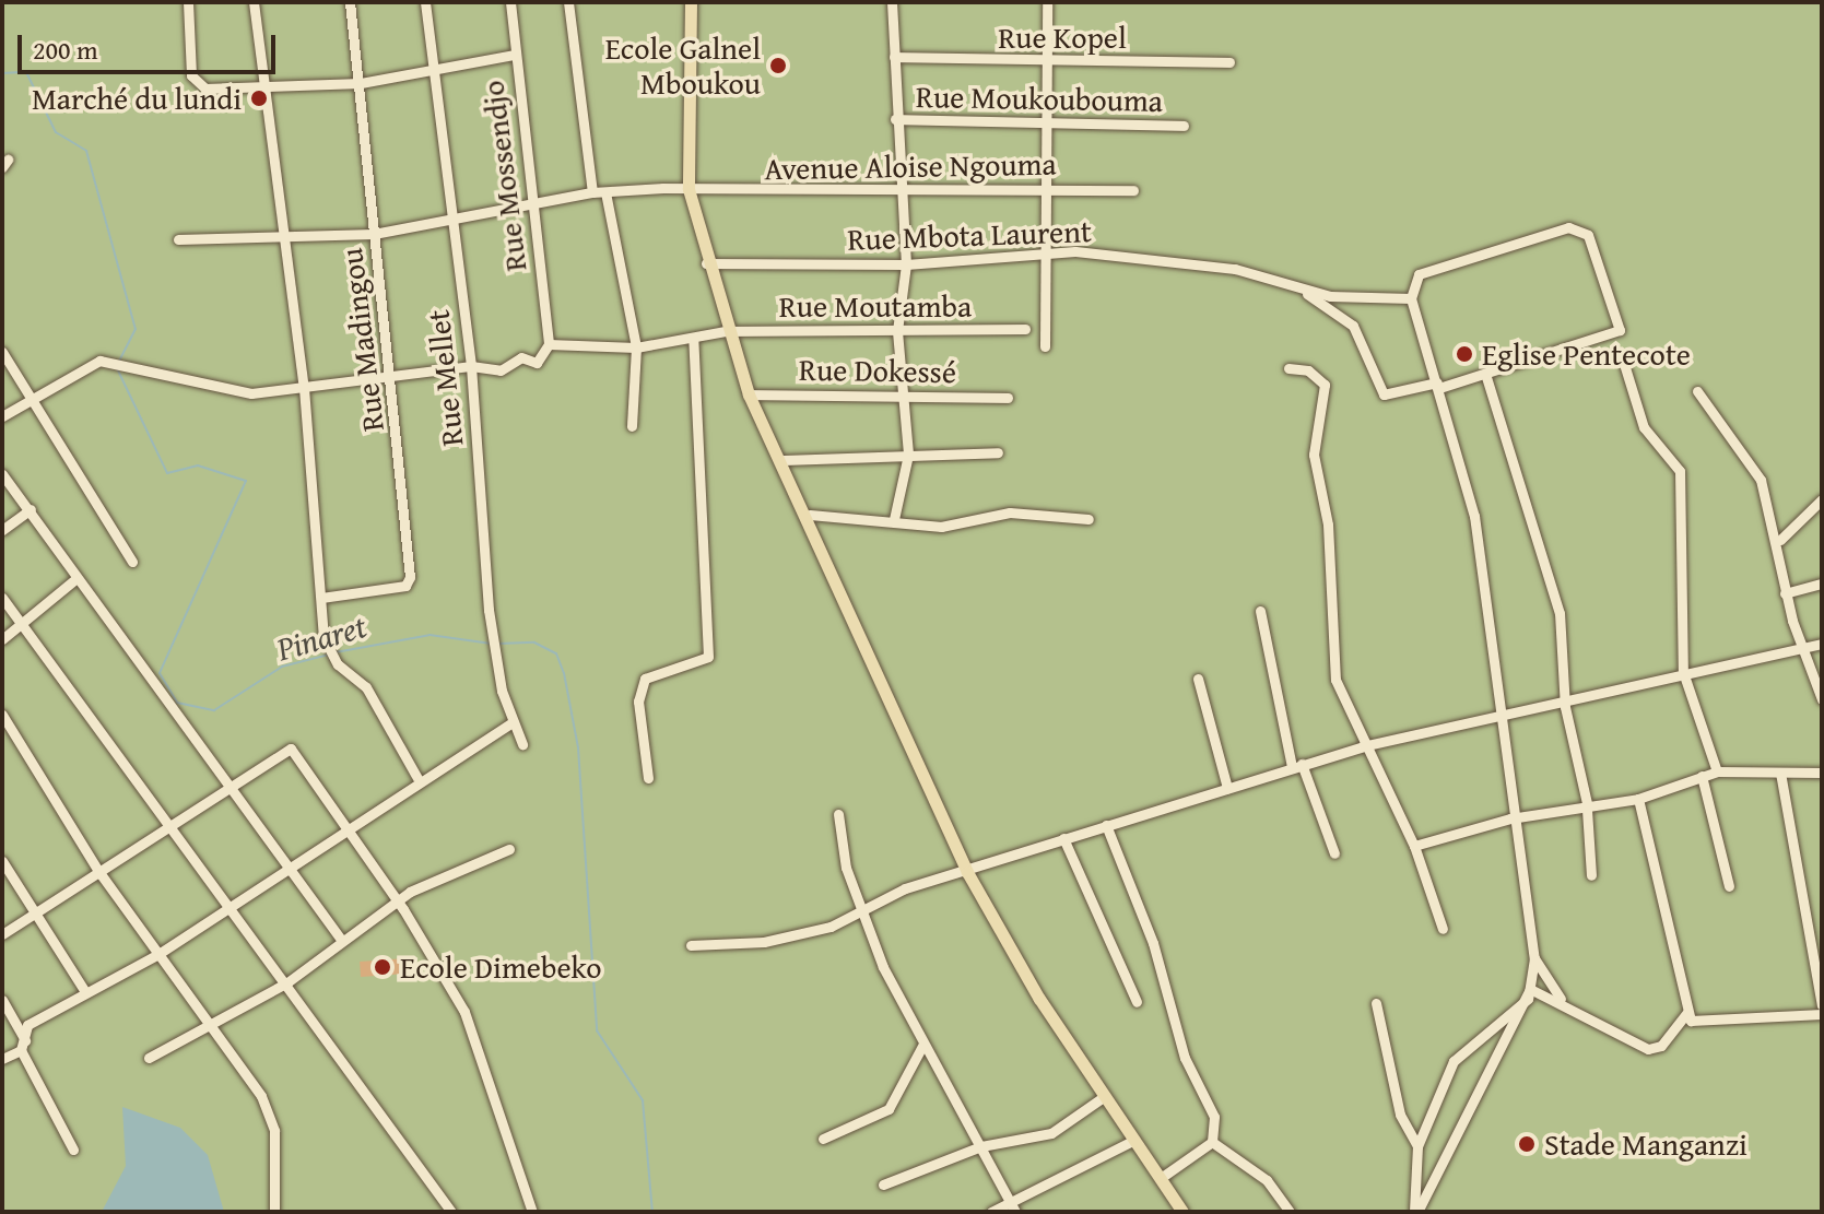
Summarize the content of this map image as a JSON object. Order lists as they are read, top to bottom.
{
  "streets": {
    "street": [
      "Rue Kopel",
      "Rue Moukoubouma",
      "Avenue Aloise Ngouma",
      "Rue Mossendjo",
      "Rue Mbota Laurent",
      "Rue Moutamba",
      "Rue Madingou",
      "Rue Dokessé",
      "Rue Mellet"
    ]
  },
  "crossings": [
    ["Avenue Aloise Ngouma", "Rue Mossendjo"],
    ["Avenue Aloise Ngouma", "Rue Madingou"],
    ["Avenue Aloise Ngouma", "Rue Mellet"],
    ["Rue Mossendjo", "Rue Moutamba"]
  ],
  "water": ["Pinaret"],
  "places": [
    "Ecole Galnel Mboukou",
    "Marché du lundi",
    "Eglise Pentecote",
    "Ecole Dimebeko",
    "Stade Manganzi"
  ],
  "scale_bar": "200 m"
}
